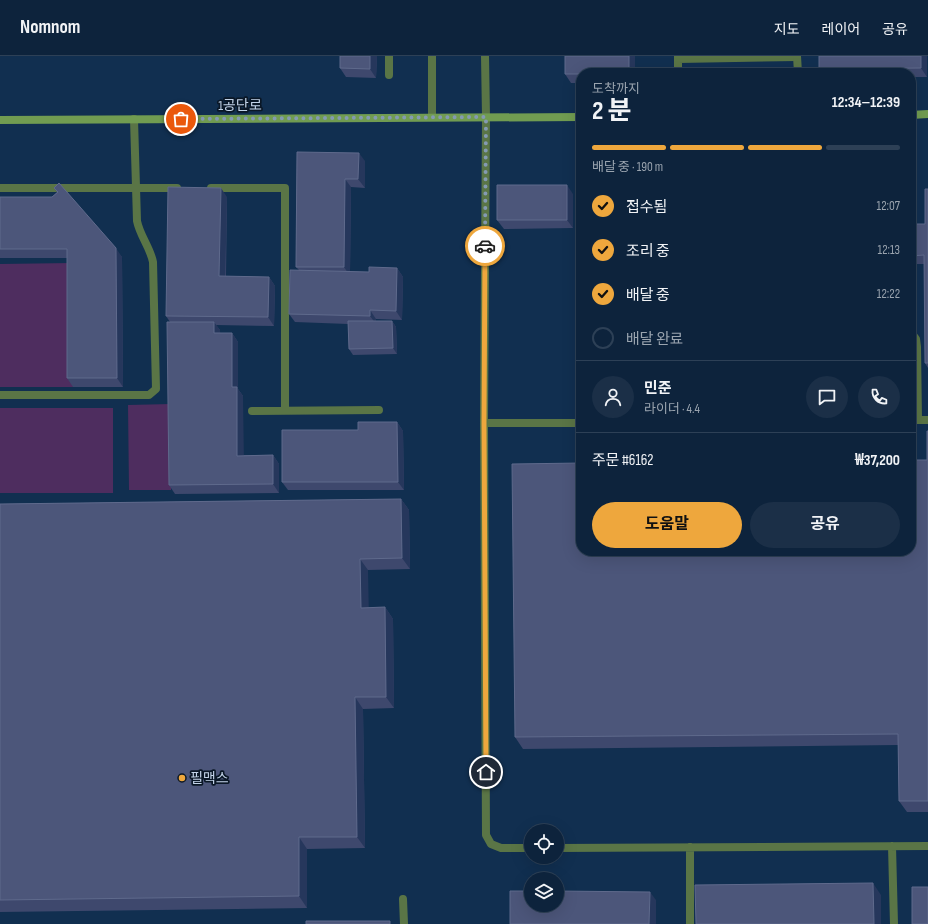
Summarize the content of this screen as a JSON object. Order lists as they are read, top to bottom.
{
  "streets": {
    "street": ["1공단로"]
  },
  "places": ["필맥스"],
  "page": {
    "header": "Nomnom",
    "nav": ["지도", "레이어", "공유"],
    "heading": ["2 분", "도착까지", "12:34–12:39"],
    "panel": [
      "민준",
      "라이더 · 4.4",
      "주문 #6162",
      "₩37,200"
    ],
    "bar": "배달 중 · 190 m",
    "list": [
      ["접수됨", "12:07"],
      ["조리 중", "12:13"],
      ["배달 중", "12:22"],
      "배달 완료"
    ],
    "buttons": ["도움말", "공유"]
  }
}
